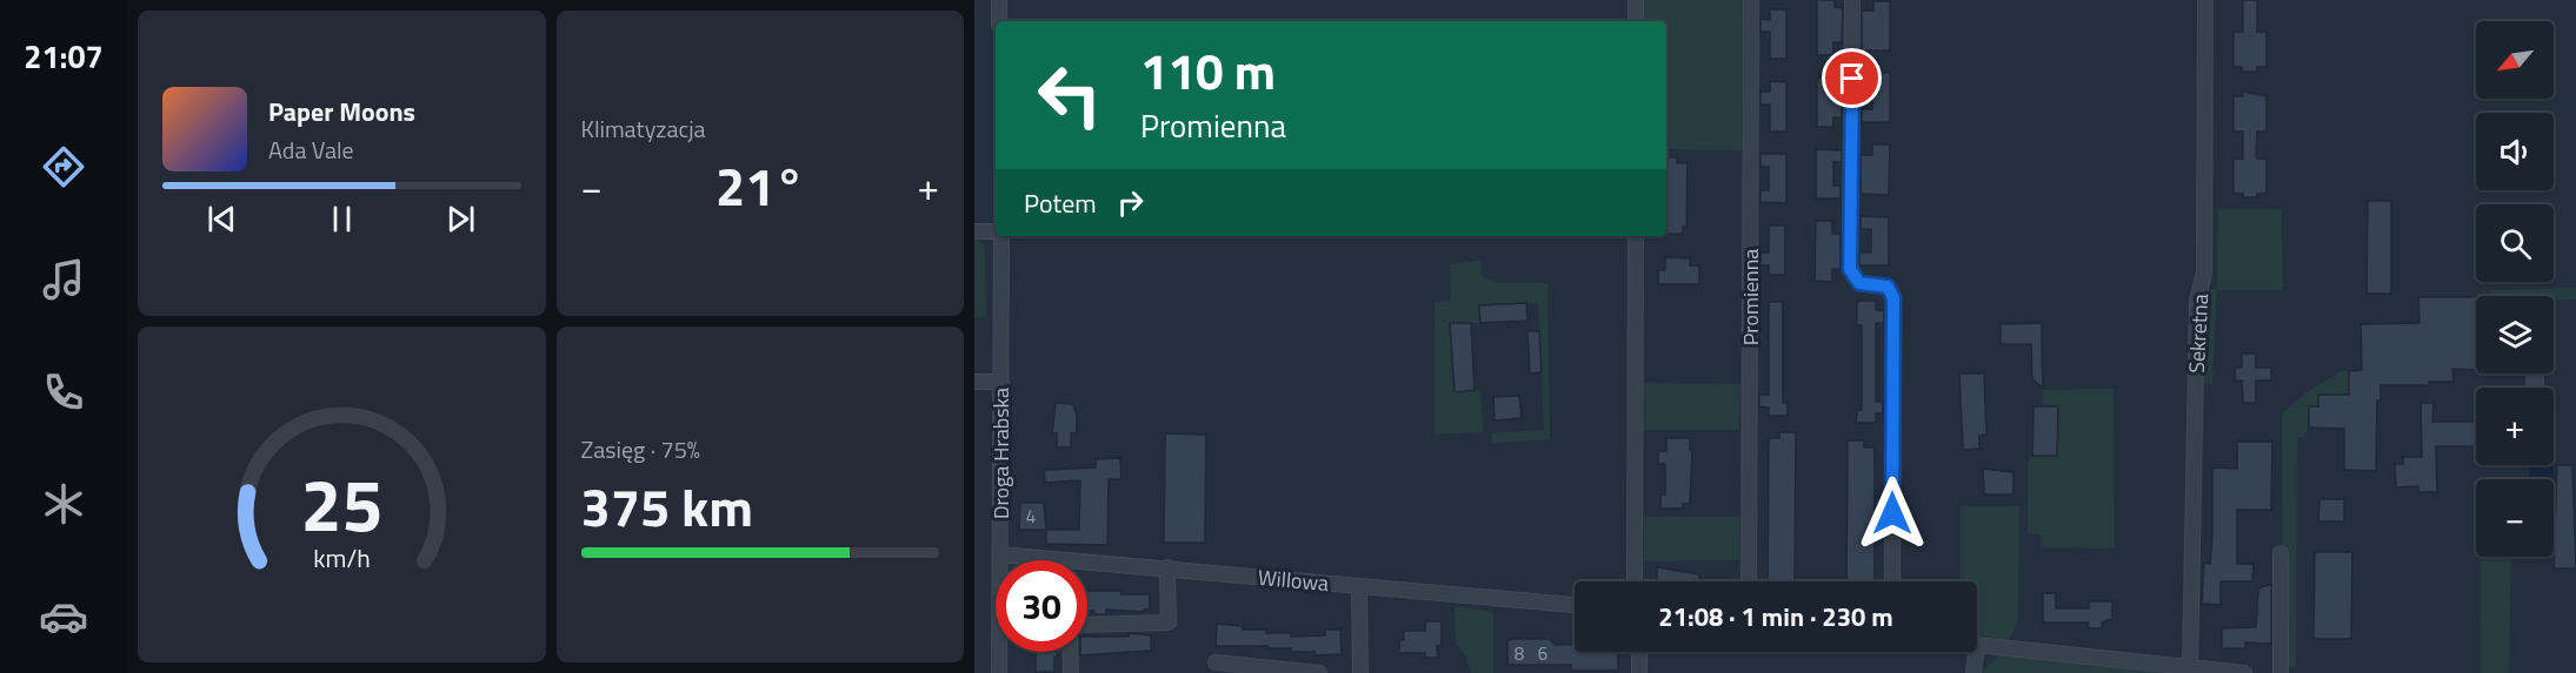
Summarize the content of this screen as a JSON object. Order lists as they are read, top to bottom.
{
  "streets": {
    "street": [
      "Promienna",
      "Sekretna",
      "Droga Hrabska",
      "Willowa"
    ]
  },
  "crossings": [
    ["Droga Hrabska", "Willowa"]
  ],
  "house_numbers": ["4", "8", "6"],
  "north": "bottom left",
  "page": {
    "tabs": "21:07",
    "tile": [
      "Klimatyzacja",
      ["Zasięg · 75%", "375 km"]
    ],
    "map_buttons": ["+", "−"],
    "turn": ["110 m", "Promienna"],
    "song": ["Paper Moons", "Ada Vale"],
    "heat": ["−", "21°", "+"],
    "then": "Potem",
    "limit": "30",
    "trip": "21:08 · 1 min · 230 m",
    "gauge": ["25", "km/h"]
  }
}
